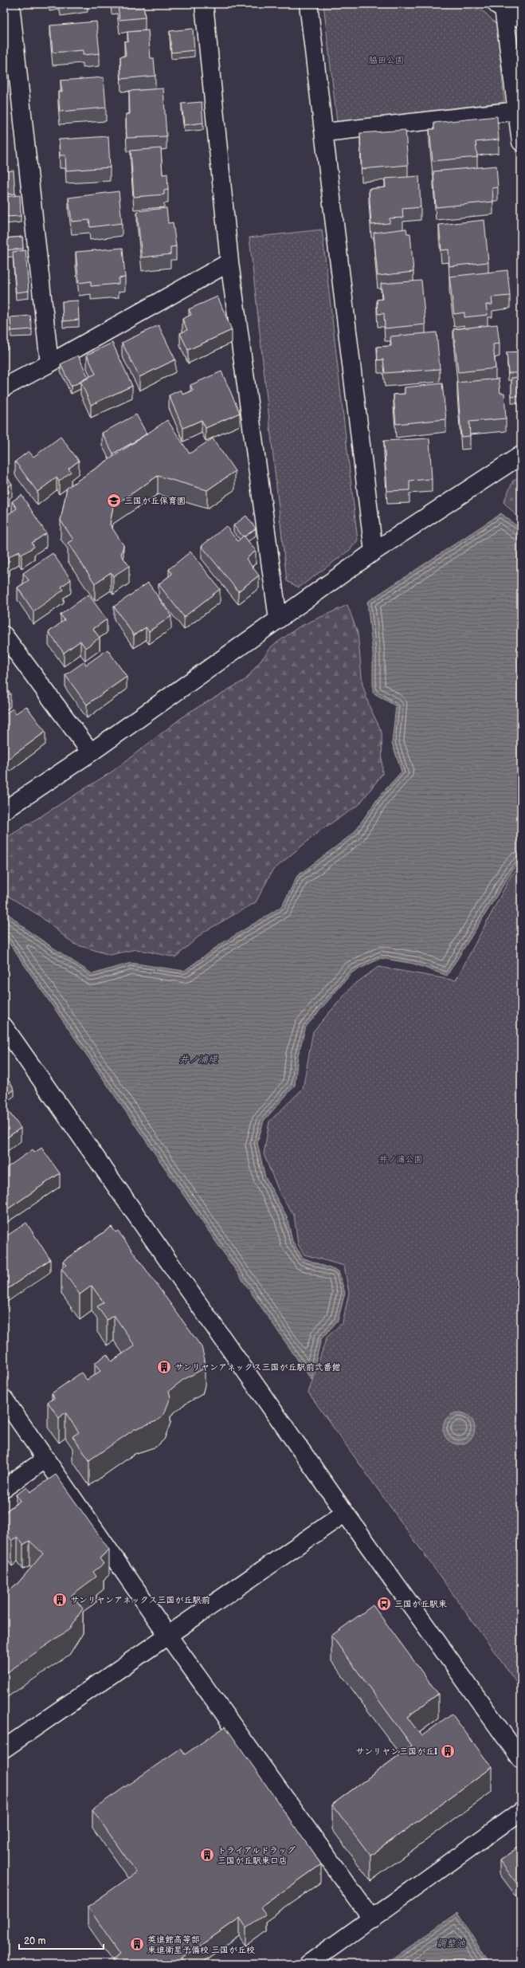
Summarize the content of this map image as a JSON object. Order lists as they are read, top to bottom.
{
  "water": ["井ノ浦堤", "調整池"],
  "parks": ["脇田公園", "井ノ浦公園"],
  "places": {
    "school or university": ["三国が丘保育園"],
    "building": [
      "サンリヤンアネックス三国が丘駅前弐番館",
      "サンリヤンアネックス三国が丘駅前",
      "サンリヤン三国が丘I",
      "トライアルドラッグ 三国が丘駅東口店",
      "英進館高等部 東進衛星予備校 三国が丘校"
    ],
    "bus stop": ["三国が丘駅東"]
  },
  "scale_bar": "20 m"
}
